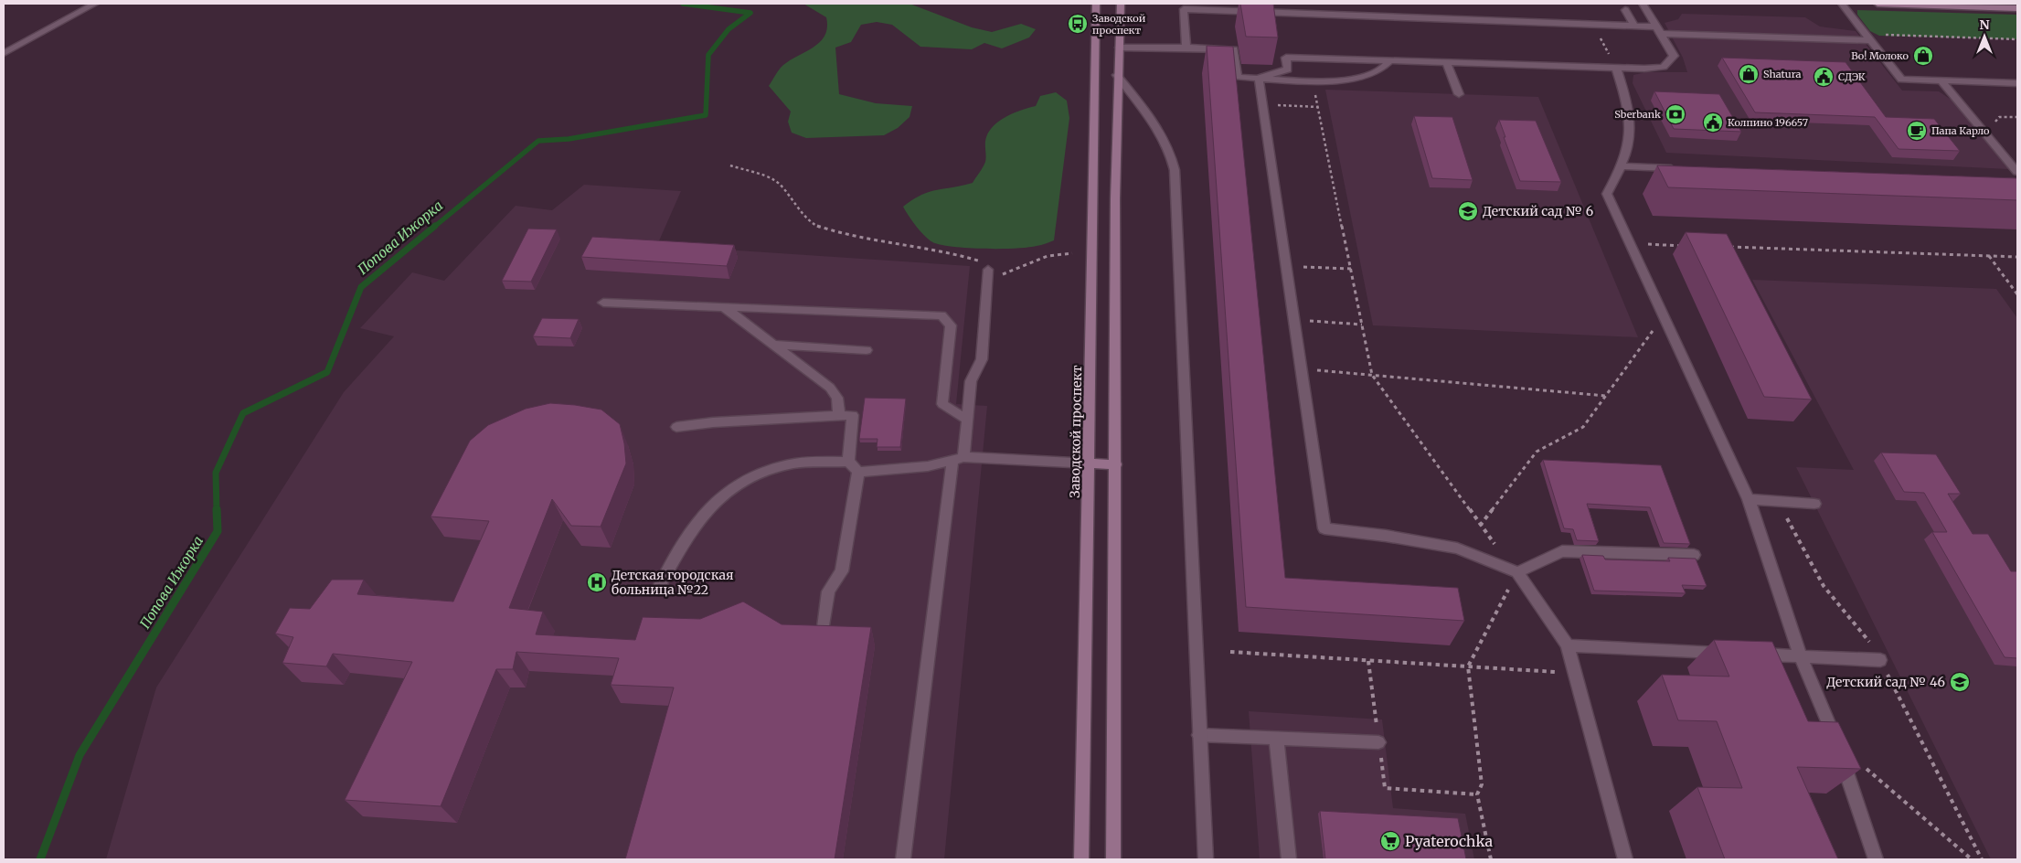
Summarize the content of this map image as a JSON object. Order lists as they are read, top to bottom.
{
  "streets": {
    "main road": ["Заводской проспект"]
  },
  "water": ["Попова Ижорка"],
  "places": {
    "bus stop": ["Заводской проспект"],
    "shop": ["Во! Молоко", "Shatura"],
    "public building": ["СДЭК", "Колпино 196657"],
    "bank": ["Sberbank"],
    "cafe": ["Папа Карло"],
    "school or university": ["Детский сад № 6", "Детский сад № 46"],
    "hospital": ["Детская городская больница №22"],
    "supermarket": ["Pyaterochka"]
  },
  "north": "top"
}
